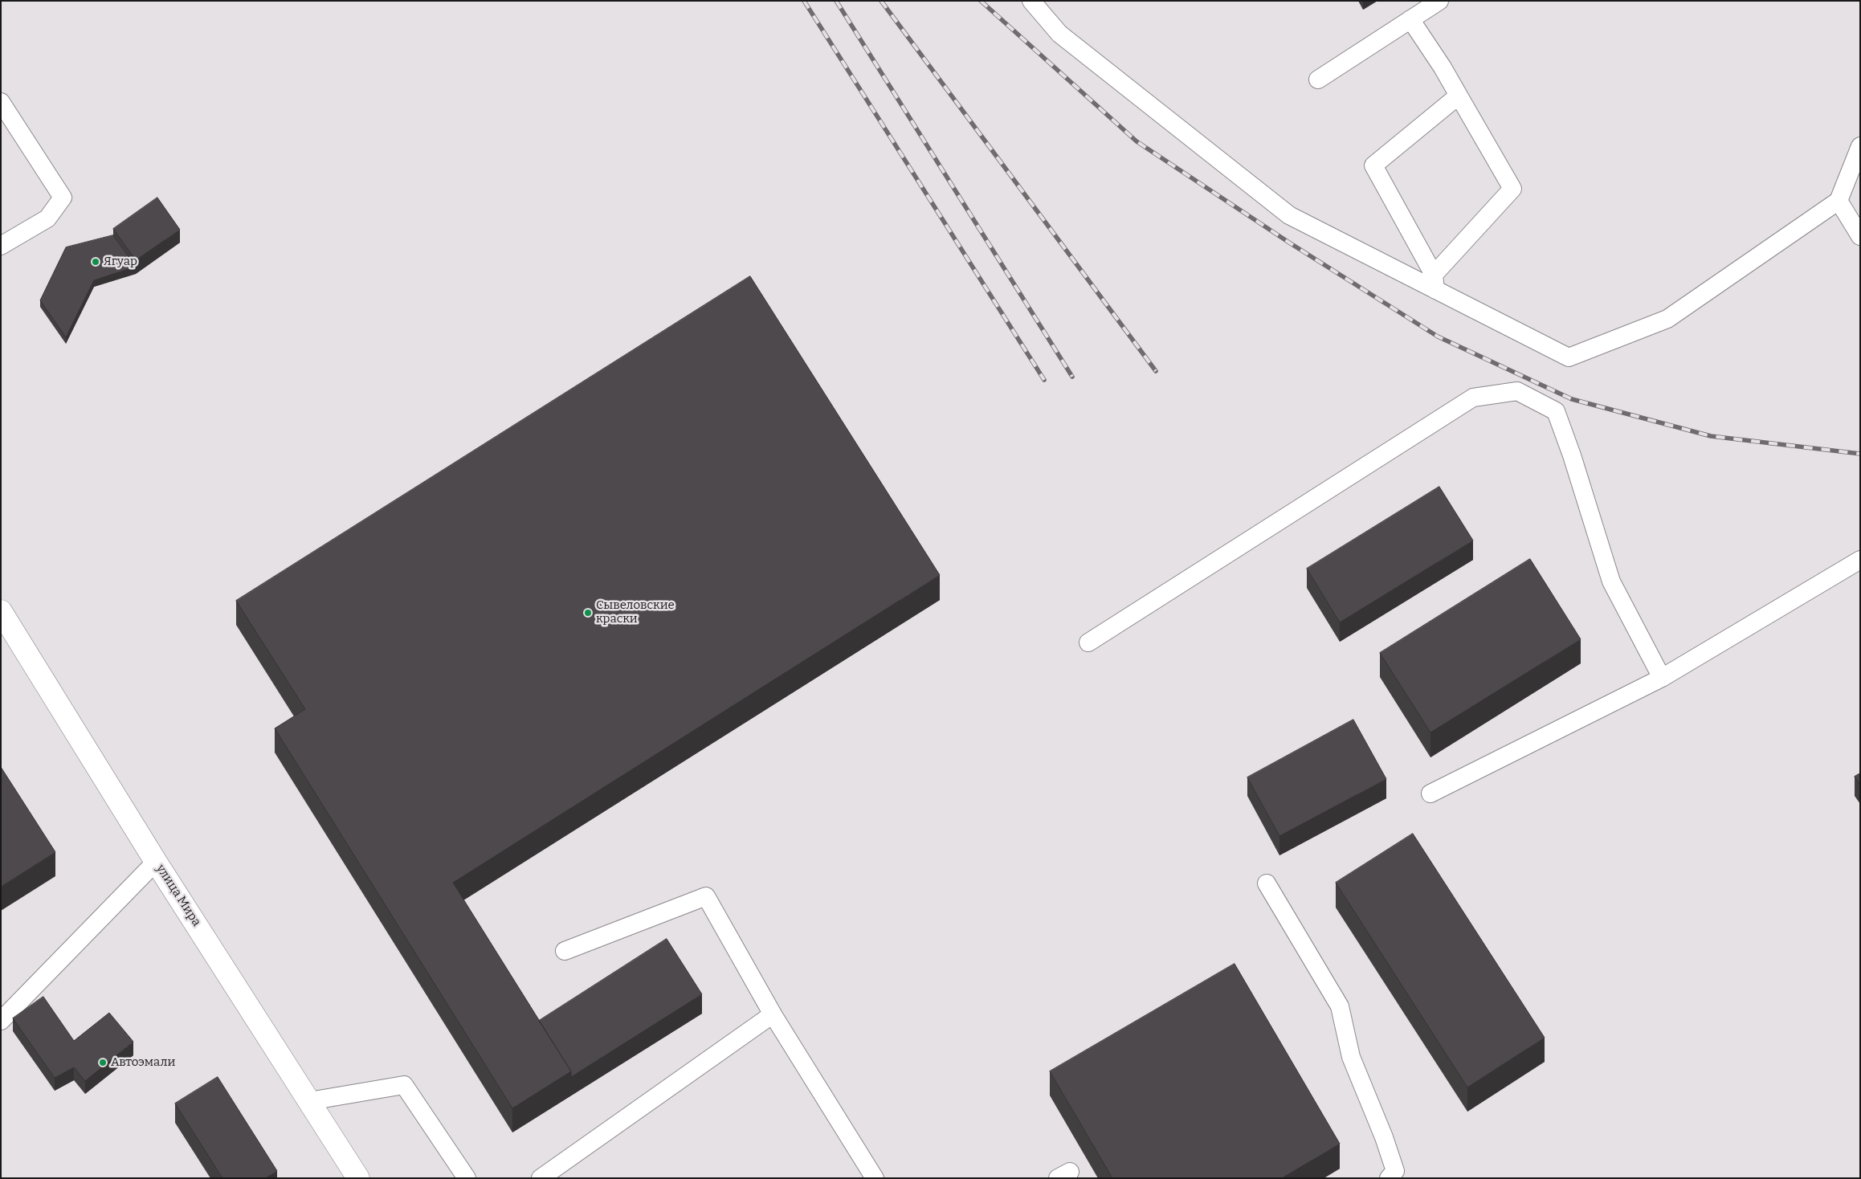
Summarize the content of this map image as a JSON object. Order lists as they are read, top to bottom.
{
  "streets": {
    "main road": ["улица Мира"]
  },
  "places": ["Ягуар", "Сывеловские краски", "Автоэмали"]
}
